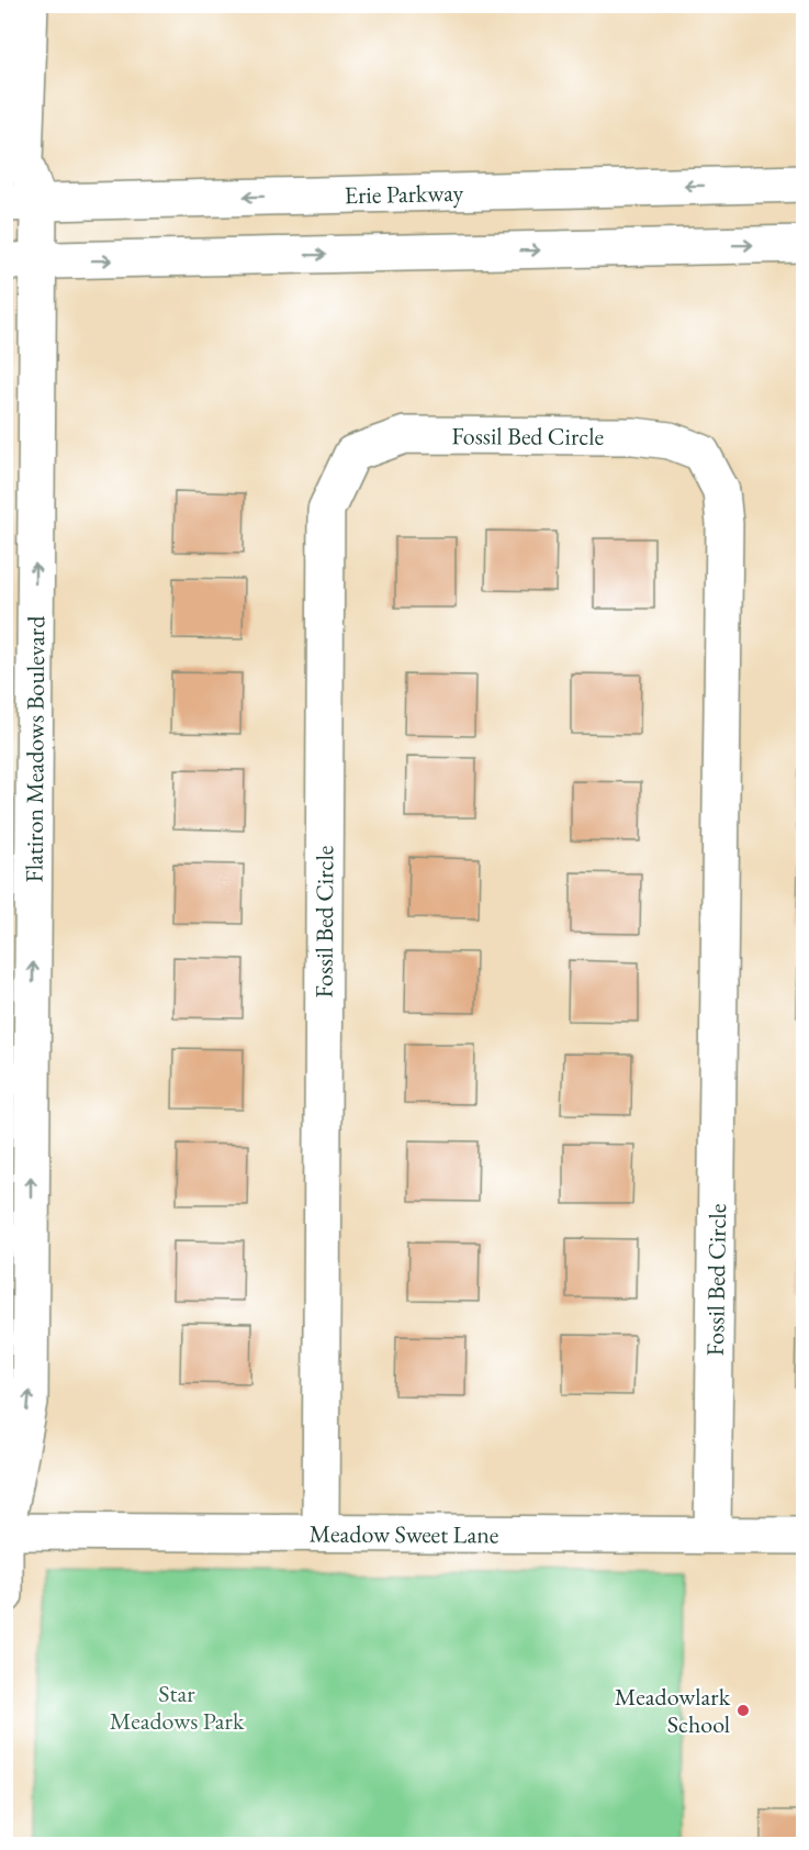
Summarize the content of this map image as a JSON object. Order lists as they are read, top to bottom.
{
  "streets": {
    "street": [
      "Erie Parkway",
      "Fossil Bed Circle",
      "Flatiron Meadows Boulevard",
      "Meadow Sweet Lane"
    ]
  },
  "crossings": [
    ["Erie Parkway", "Flatiron Meadows Boulevard"],
    ["Fossil Bed Circle", "Meadow Sweet Lane"],
    ["Flatiron Meadows Boulevard", "Meadow Sweet Lane"]
  ],
  "one_way": ["Flatiron Meadows Boulevard"],
  "parks": ["Star Meadows Park"],
  "places": ["Meadowlark School"]
}
